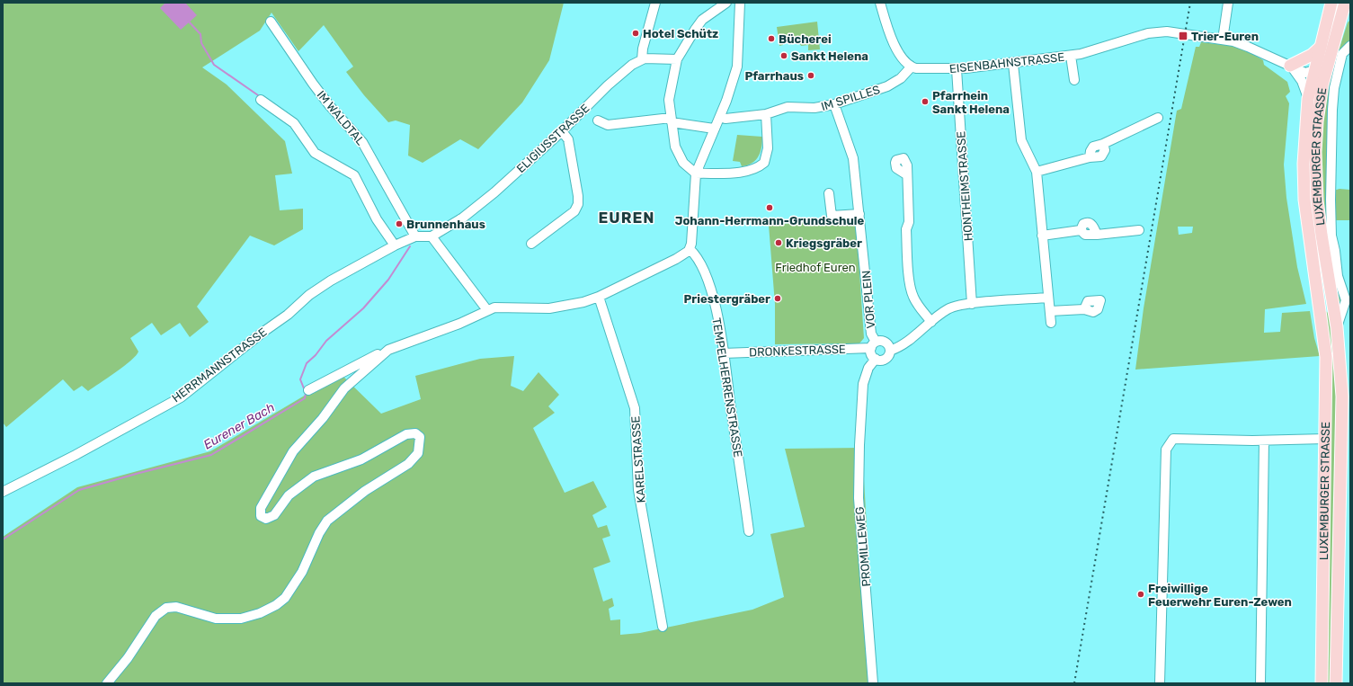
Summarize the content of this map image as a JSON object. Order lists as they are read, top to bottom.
{
  "streets": {
    "main road": ["LUXEMBURGER STRASSE"],
    "street": [
      "EISENBAHNSTRASSE",
      "IM SPILLES",
      "IM WALDTAL",
      "ELIGIUSSTRASSE",
      "HONTHEIMSTRASSE",
      "VOR PLEIN",
      "DRONKESTRASSE",
      "HERRMANNSTRASSE",
      "TEMPELHERRENSTRASSE",
      "KARELSTRASSE",
      "PROMILLEWEG"
    ]
  },
  "crossings": [
    ["EISENBAHNSTRASSE", "IM SPILLES"],
    ["EISENBAHNSTRASSE", "LUXEMBURGER STRASSE"],
    ["EISENBAHNSTRASSE", "HONTHEIMSTRASSE"],
    ["IM SPILLES", "VOR PLEIN"],
    ["IM WALDTAL", "HERRMANNSTRASSE"],
    ["ELIGIUSSTRASSE", "HERRMANNSTRASSE"],
    ["VOR PLEIN", "DRONKESTRASSE"],
    ["VOR PLEIN", "PROMILLEWEG"],
    ["DRONKESTRASSE", "TEMPELHERRENSTRASSE"],
    ["DRONKESTRASSE", "PROMILLEWEG"]
  ],
  "districts": ["EUREN"],
  "water": ["Eurener Bach"],
  "parks": ["Friedhof Euren"],
  "places": {
    "other": [
      "Hotel Schütz",
      "Bücherei",
      "Sankt Helena",
      "Pfarrhaus",
      "Pfarrhein Sankt Helena",
      "Johann-Herrmann-Grundschule",
      "Brunnenhaus",
      "Kriegsgräber",
      "Priestergräber",
      "Freiwillige Feuerwehr Euren-Zewen"
    ],
    "transit": ["Trier-Euren"]
  }
}
